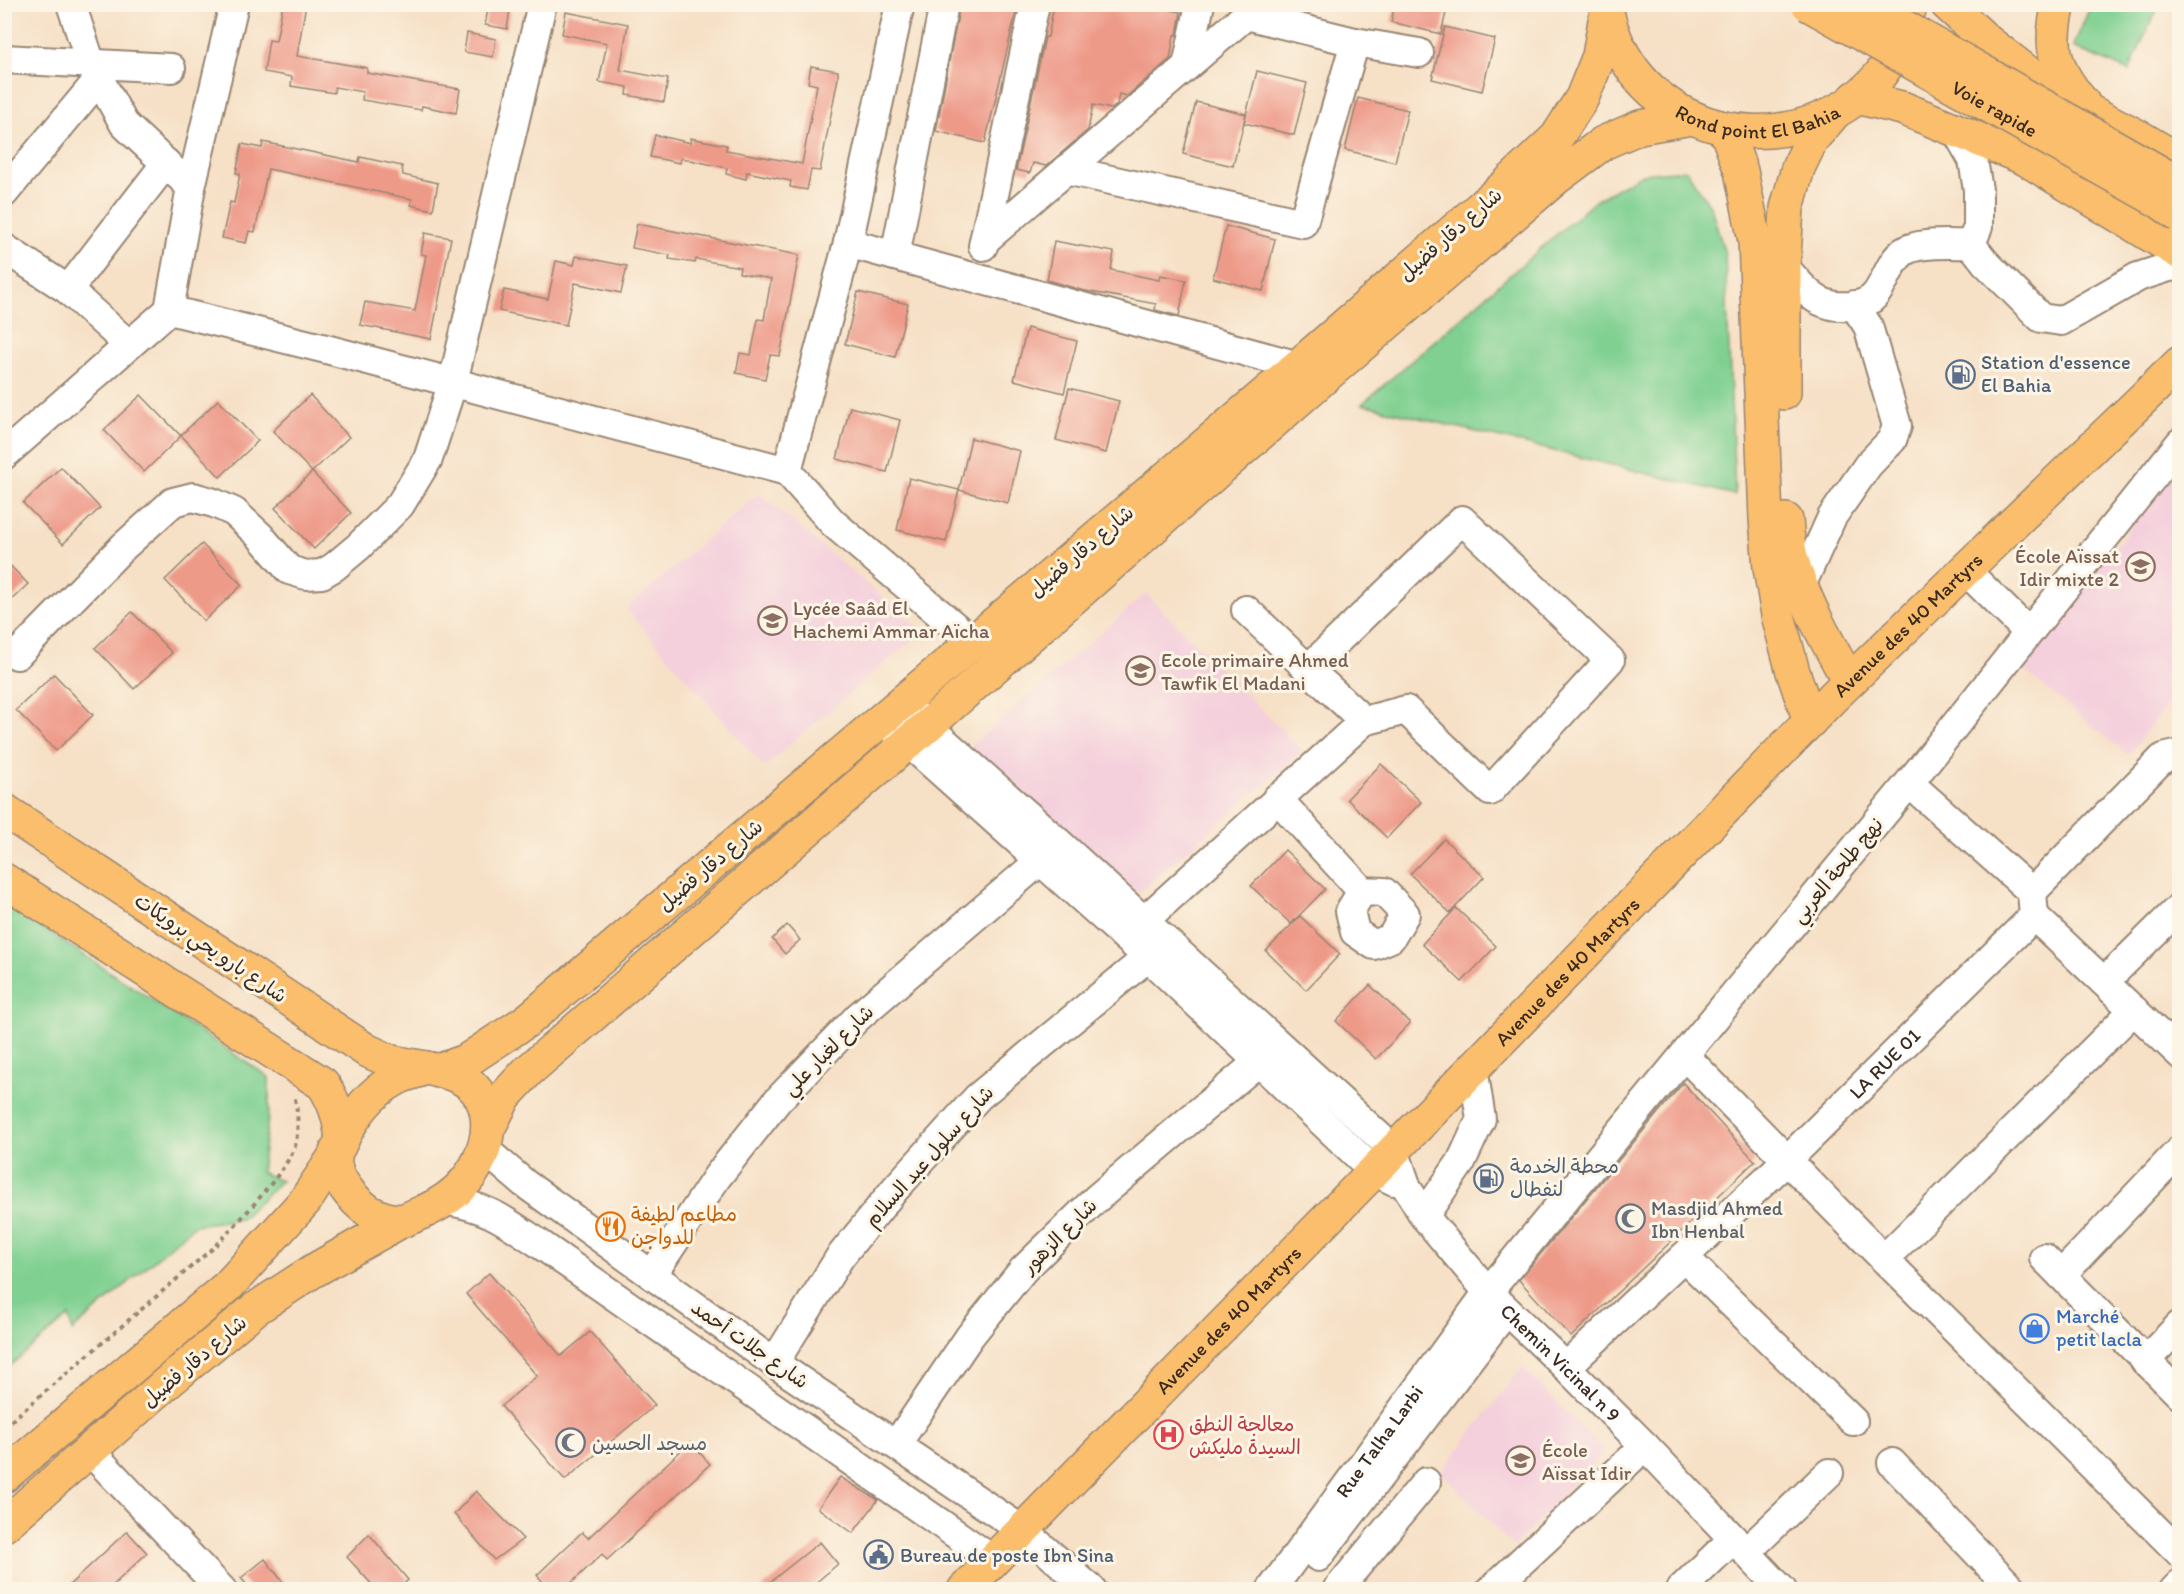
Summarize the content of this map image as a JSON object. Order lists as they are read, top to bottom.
{
  "streets": {
    "main road": [
      "Rond point El Bahia",
      "Voie rapide",
      "شارع دقار فضيل",
      "Avenue des 40 Martyrs",
      "شارع بارو يحي برويكات"
    ],
    "street": [
      "نهج طلحة العربي",
      "شارع لغبار علي",
      "LA RUE 01",
      "شارع سلول عبد السلام",
      "شارع الزهور",
      "شارع جلات أحمد",
      "Chemin Vicinal n 9",
      "Rue Talha Larbi"
    ]
  },
  "crossings": [
    ["Rond point El Bahia", "شارع دقار فضيل"],
    ["شارع دقار فضيل", "شارع بارو يحي برويكات"],
    ["شارع دقار فضيل", "شارع جلات أحمد"],
    ["Avenue des 40 Martyrs", "شارع جلات أحمد"],
    ["Avenue des 40 Martyrs", "Chemin Vicinal n 9"],
    ["نهج طلحة العربي", "Chemin Vicinal n 9"],
    ["نهج طلحة العربي", "Rue Talha Larbi"],
    ["شارع بارو يحي برويكات", "شارع جلات أحمد"],
    ["شارع لغبار علي", "شارع جلات أحمد"],
    ["LA RUE 01", "Chemin Vicinal n 9"],
    ["شارع سلول عبد السلام", "شارع جلات أحمد"],
    ["شارع الزهور", "شارع جلات أحمد"],
    ["Chemin Vicinal n 9", "Rue Talha Larbi"]
  ],
  "places": {
    "fuel station": ["Station d'essence El Bahia", "محطة الخدمة لنفطال"],
    "school or university": [
      "École Aïssat Idir mixte 2",
      "Lycée Saâd El Hachemi Ammar Aïcha",
      "Ecole primaire Ahmed Tawfik El Madani",
      "École Aïssat Idir"
    ],
    "mosque": ["Masdjid Ahmed Ibn Henbal", "مسجد الحسين"],
    "restaurant": ["مطاعم لطيفة للدواجن"],
    "shop": ["Marché petit lacla"],
    "hospital": ["معالجة النطق السيدة مليكش"],
    "public building": ["Bureau de poste Ibn Sina"]
  }
}
